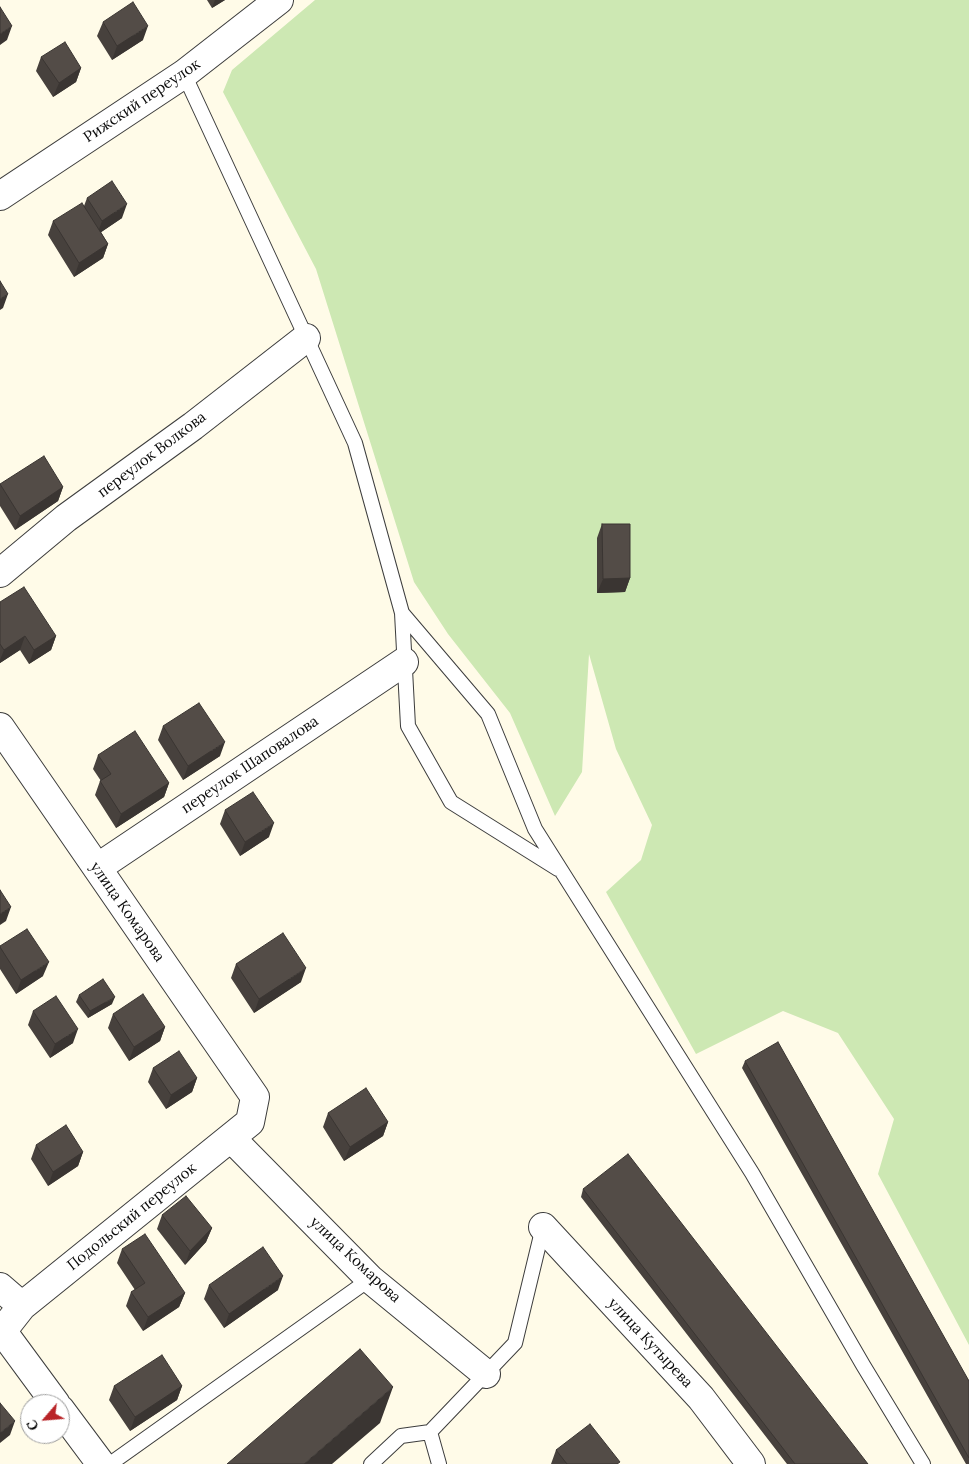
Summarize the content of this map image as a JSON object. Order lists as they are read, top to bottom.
{
  "streets": {
    "street": [
      "Рижский переулок",
      "переулок Волкова",
      "переулок Шаповалова",
      "улица Комарова",
      "Подольский переулок",
      "улица Кутырева"
    ]
  },
  "crossings": [
    ["переулок Шаповалова", "улица Комарова"],
    ["улица Комарова", "Подольский переулок"]
  ],
  "north": "bottom left"
}
